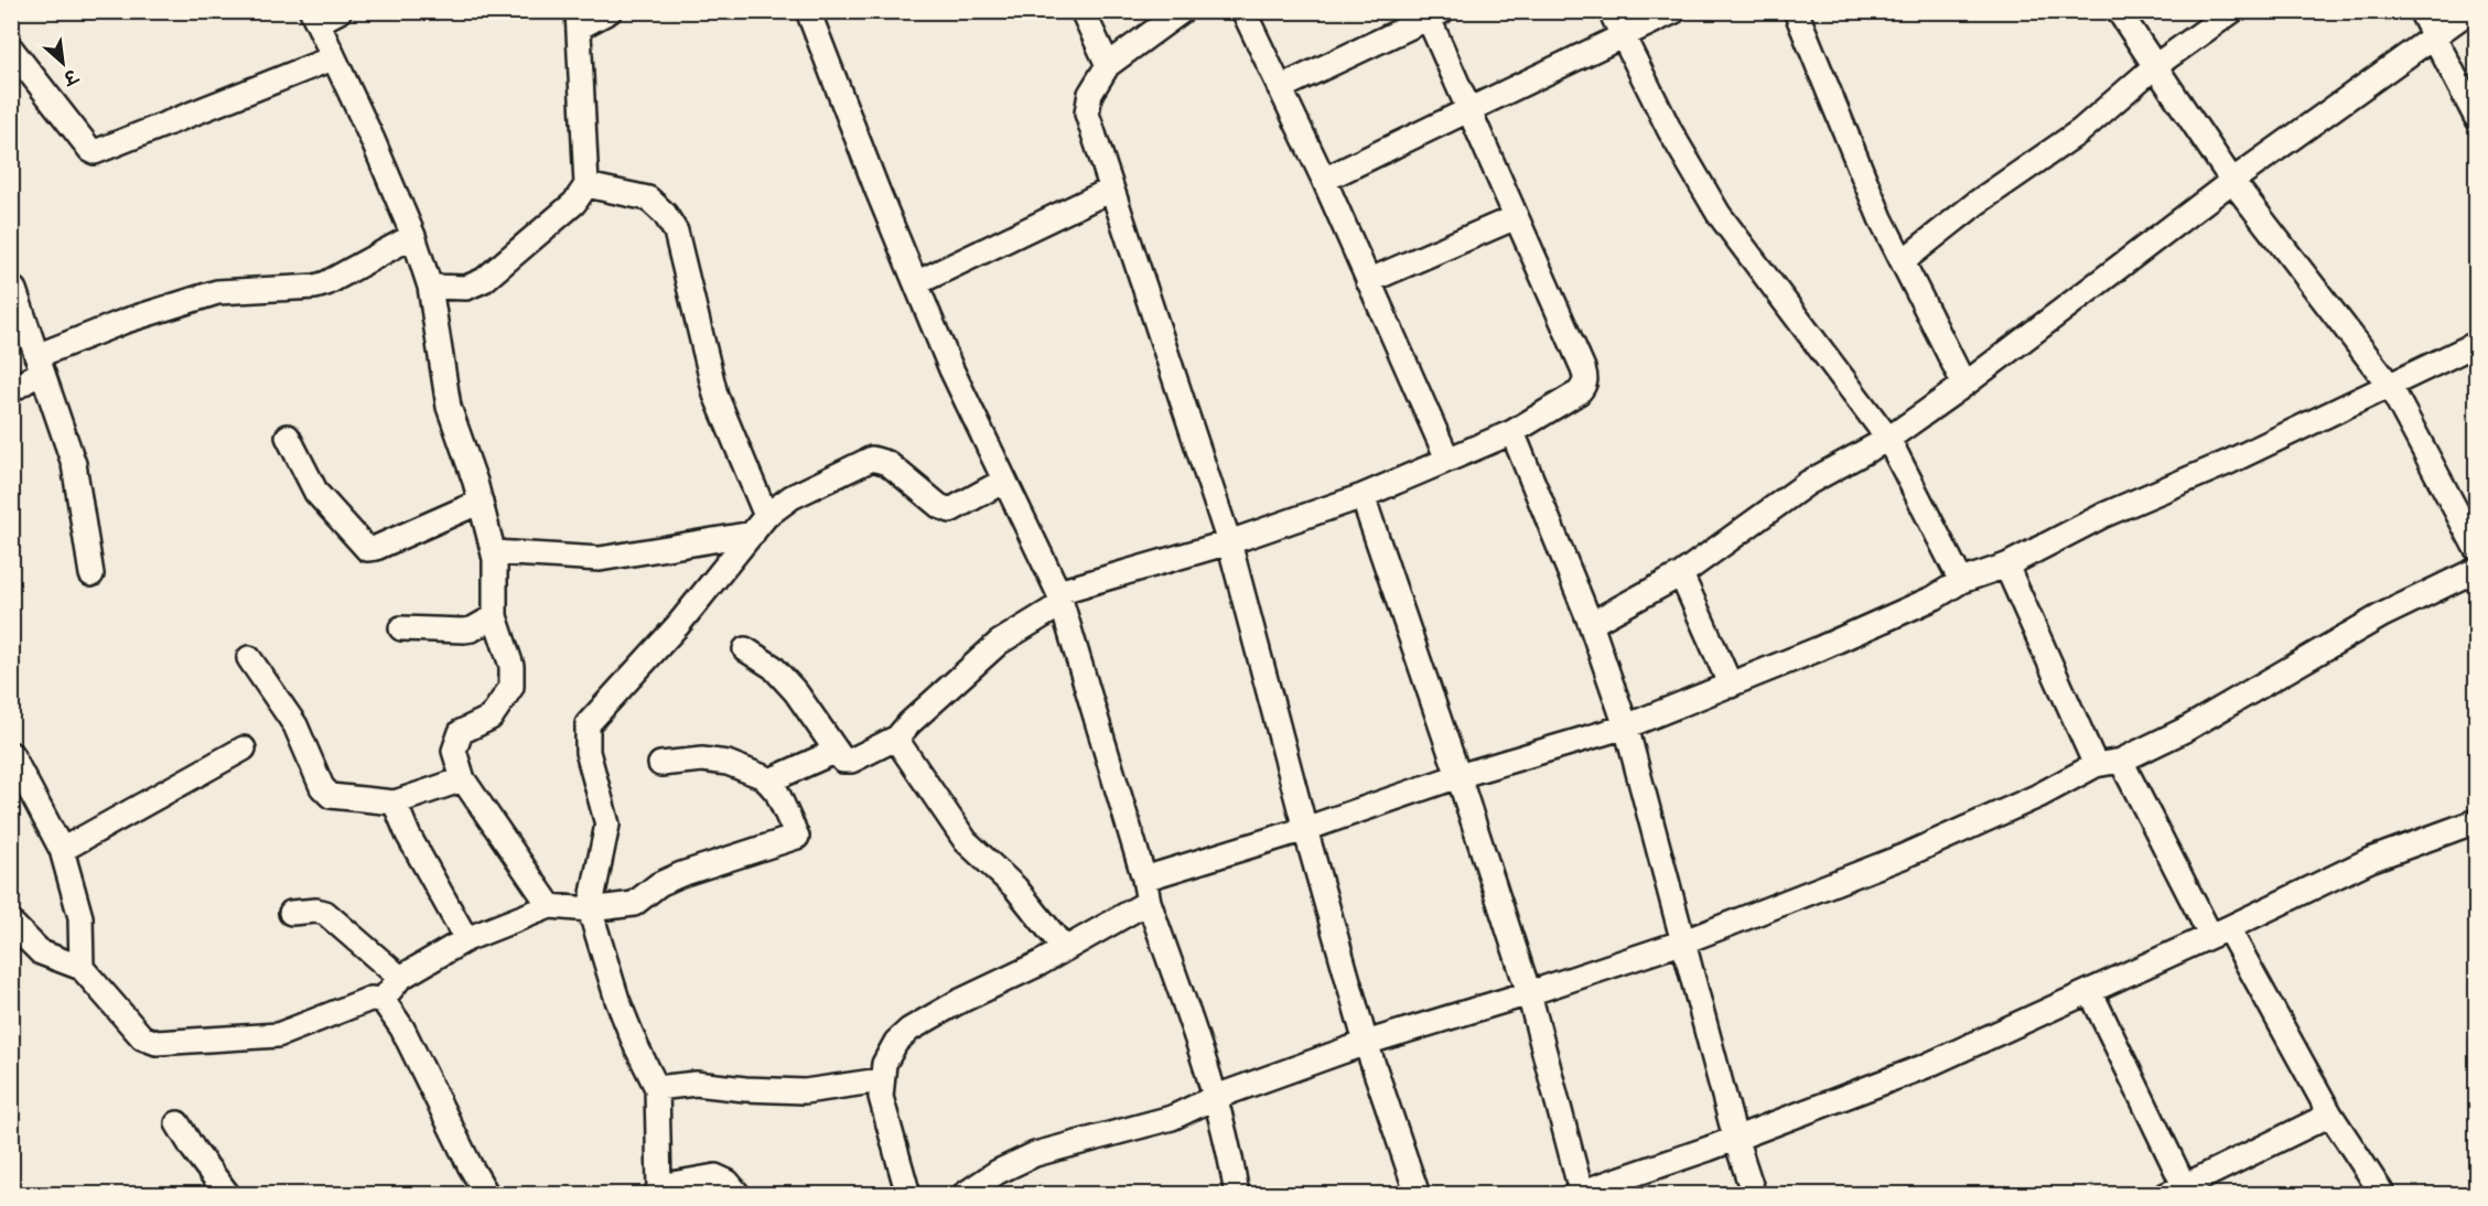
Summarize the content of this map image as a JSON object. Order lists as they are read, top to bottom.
{
  "north": "bottom right"
}
